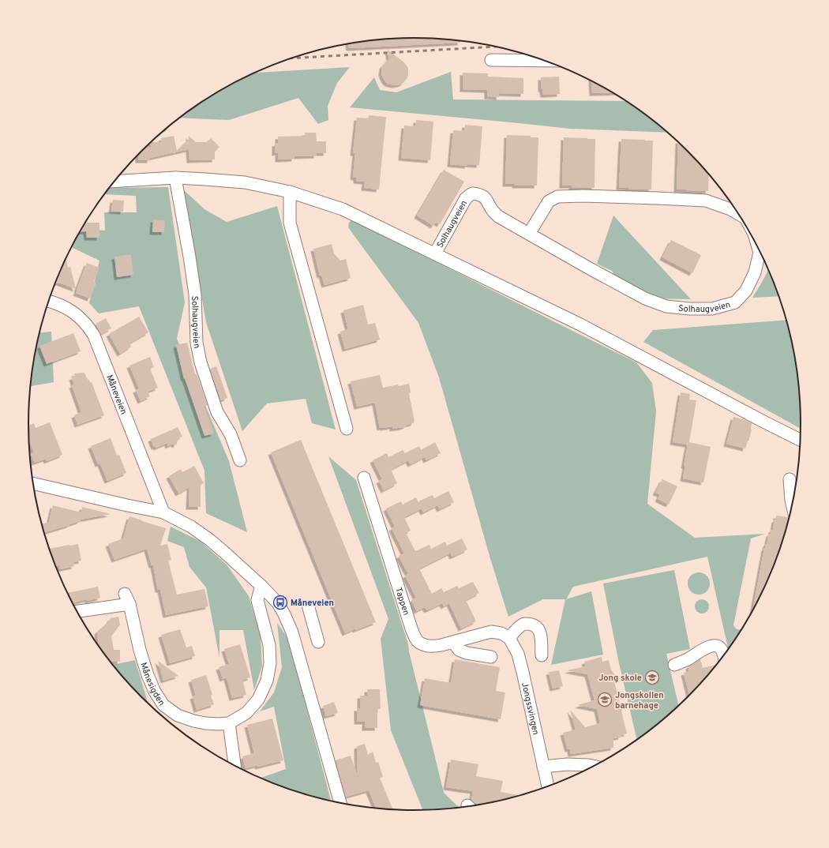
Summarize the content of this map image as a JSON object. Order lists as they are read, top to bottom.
{
  "streets": {
    "street": [
      "Solhaugveien",
      "Måneveien",
      "Tappen",
      "Månesigden",
      "Jongssvingen"
    ]
  },
  "crossings": [
    ["Tappen", "Jongssvingen"]
  ],
  "places": {
    "bus stop": ["Måneveien"],
    "school or university": ["Jong skole", "Jongskollen barnehage"]
  }
}
